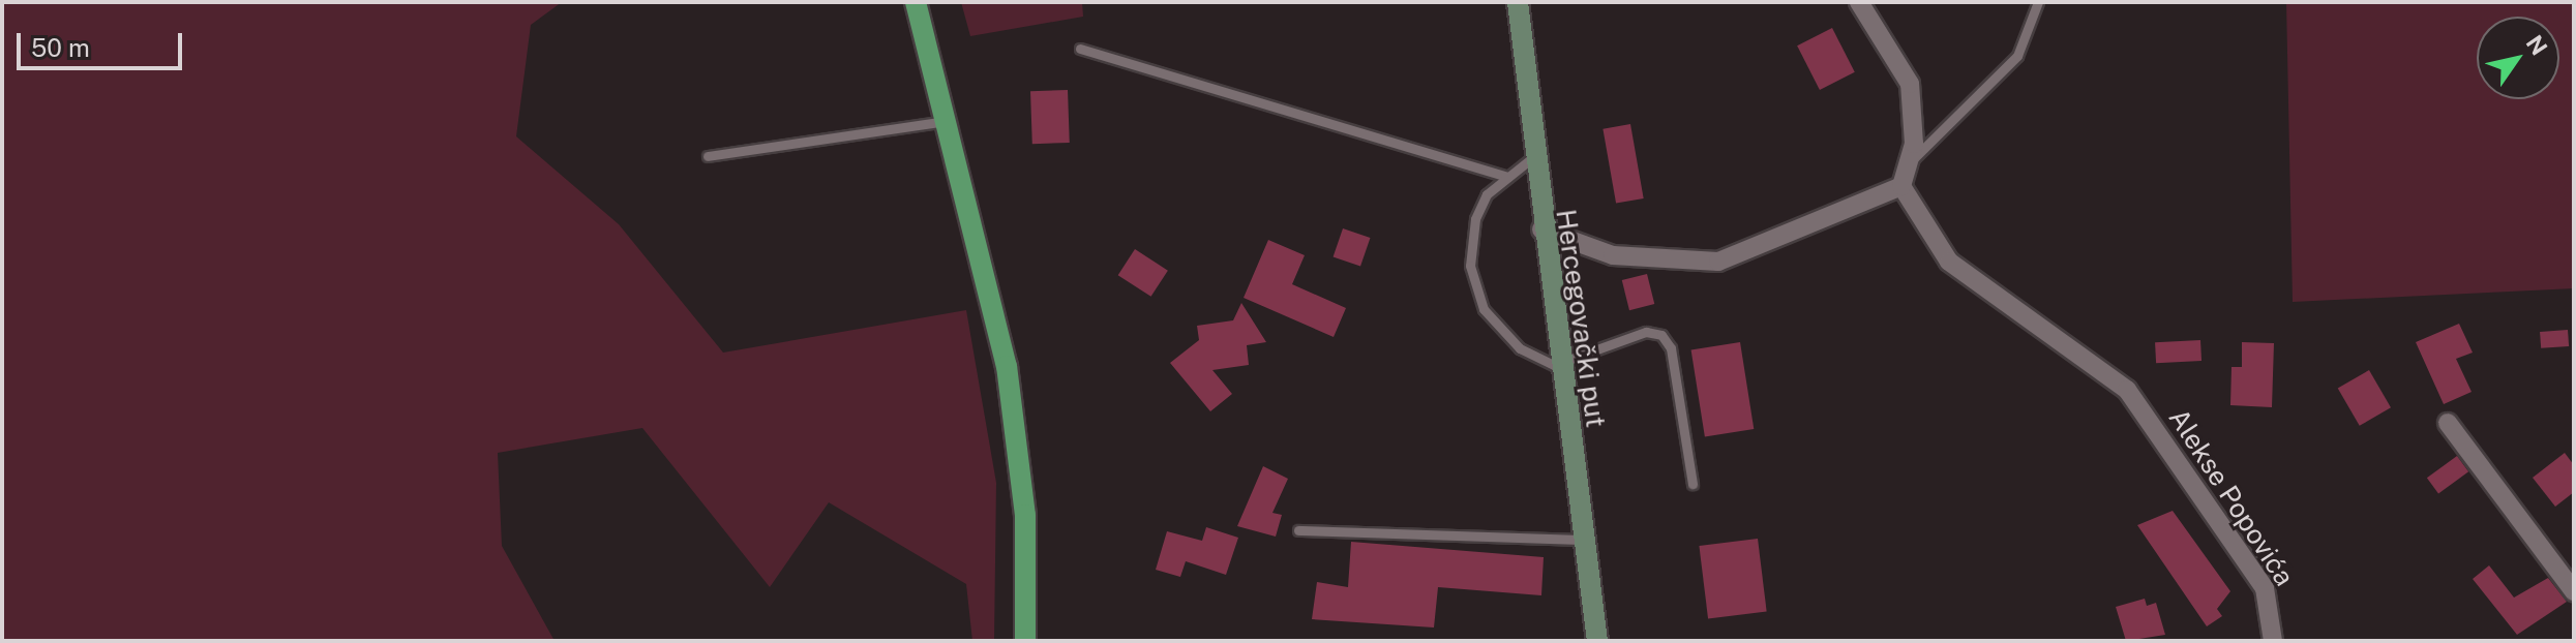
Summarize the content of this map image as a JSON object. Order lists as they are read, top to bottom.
{
  "streets": {
    "main road": ["Hercegovački put"],
    "street": ["Alekse Popovića"]
  },
  "scale_bar": "50 m",
  "north": "top right"
}
